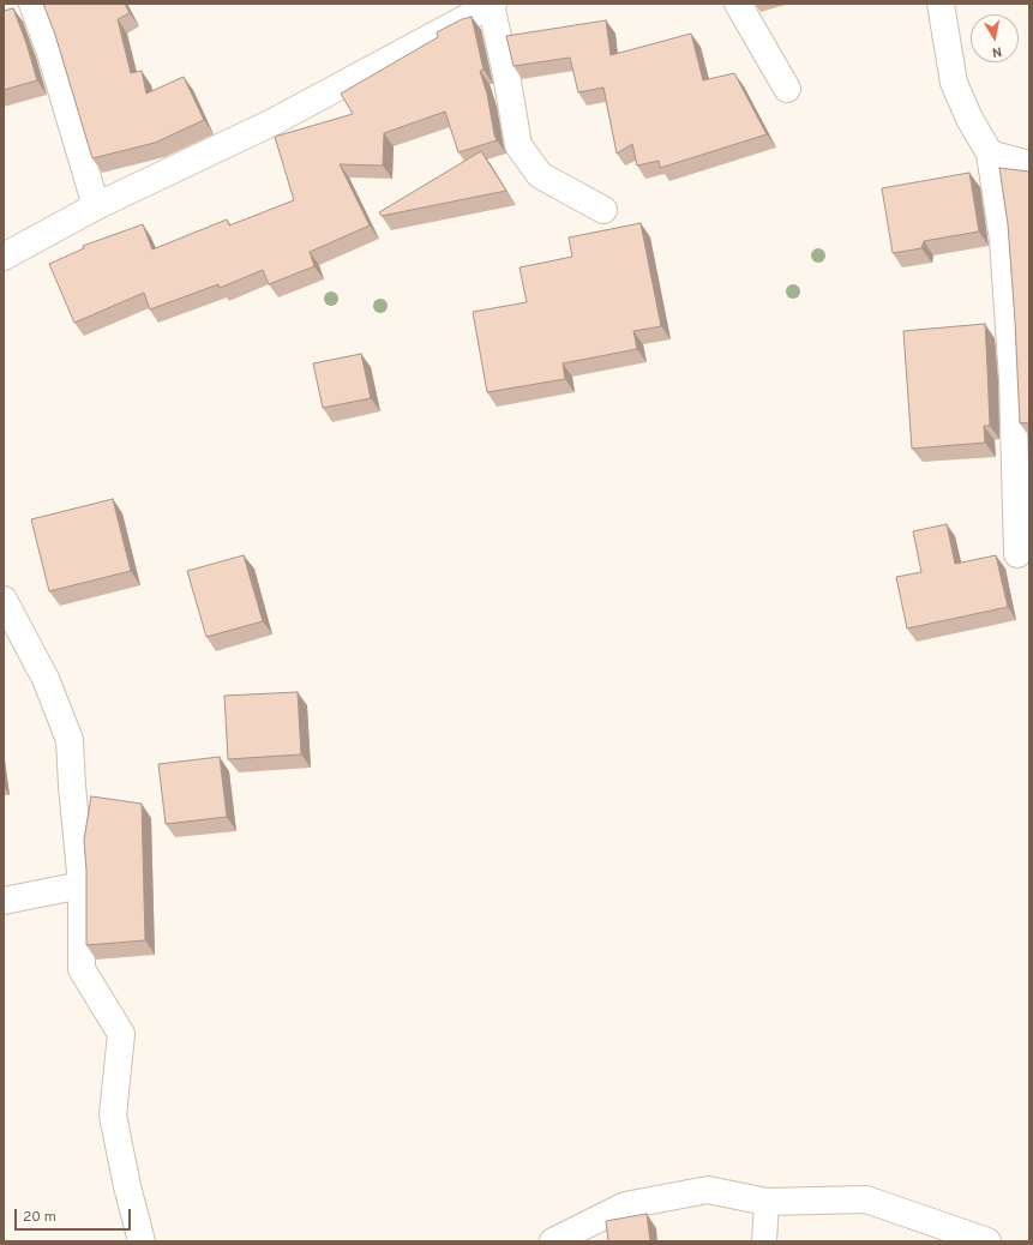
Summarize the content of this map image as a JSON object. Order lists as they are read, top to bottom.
{
  "scale_bar": "20 m",
  "north": "bottom"
}
